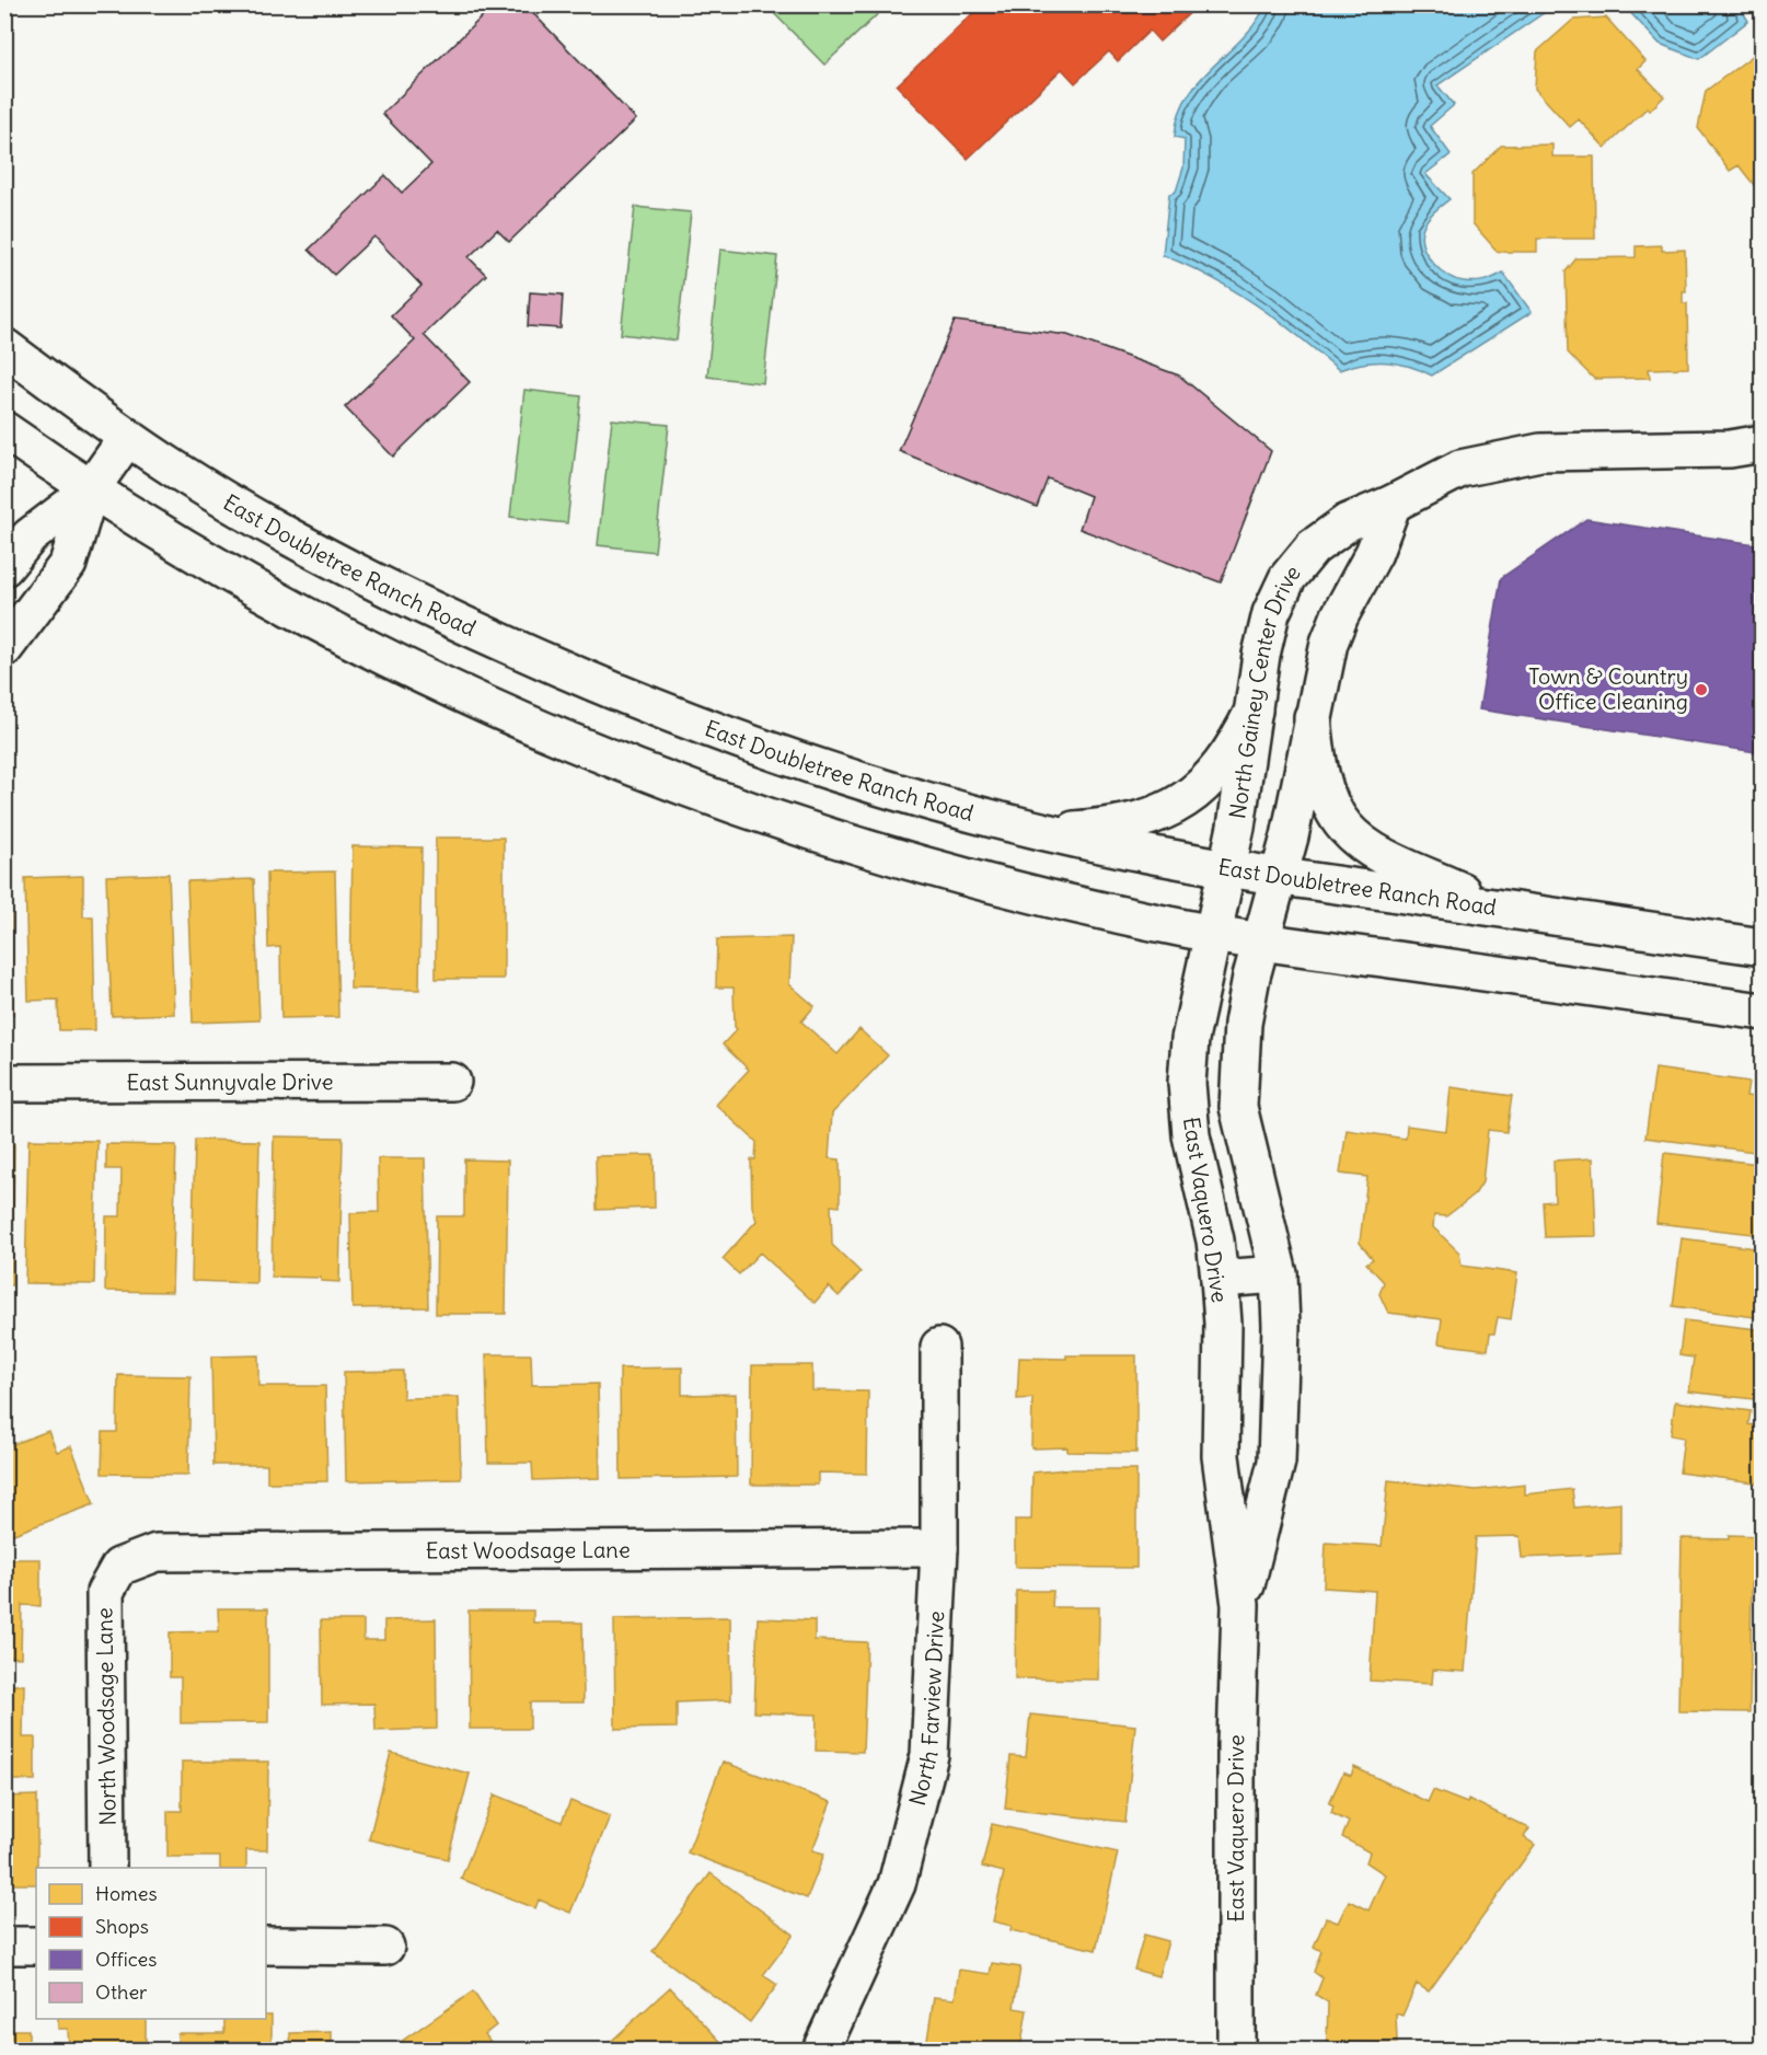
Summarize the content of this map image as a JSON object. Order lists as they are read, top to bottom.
{
  "streets": {
    "street": [
      "East Doubletree Ranch Road",
      "North Gainey Center Drive",
      "East Sunnyvale Drive",
      "East Vaquero Drive",
      "East Woodsage Lane",
      "North Farview Drive",
      "North Woodsage Lane"
    ]
  },
  "crossings": [
    ["East Doubletree Ranch Road", "North Gainey Center Drive"],
    ["North Gainey Center Drive", "East Vaquero Drive"],
    ["East Woodsage Lane", "North Farview Drive"],
    ["East Woodsage Lane", "North Woodsage Lane"]
  ],
  "places": ["Town & Country Office Cleaning"],
  "legend": [
    "Homes",
    "Shops",
    "Offices",
    "Other"
  ]
}
